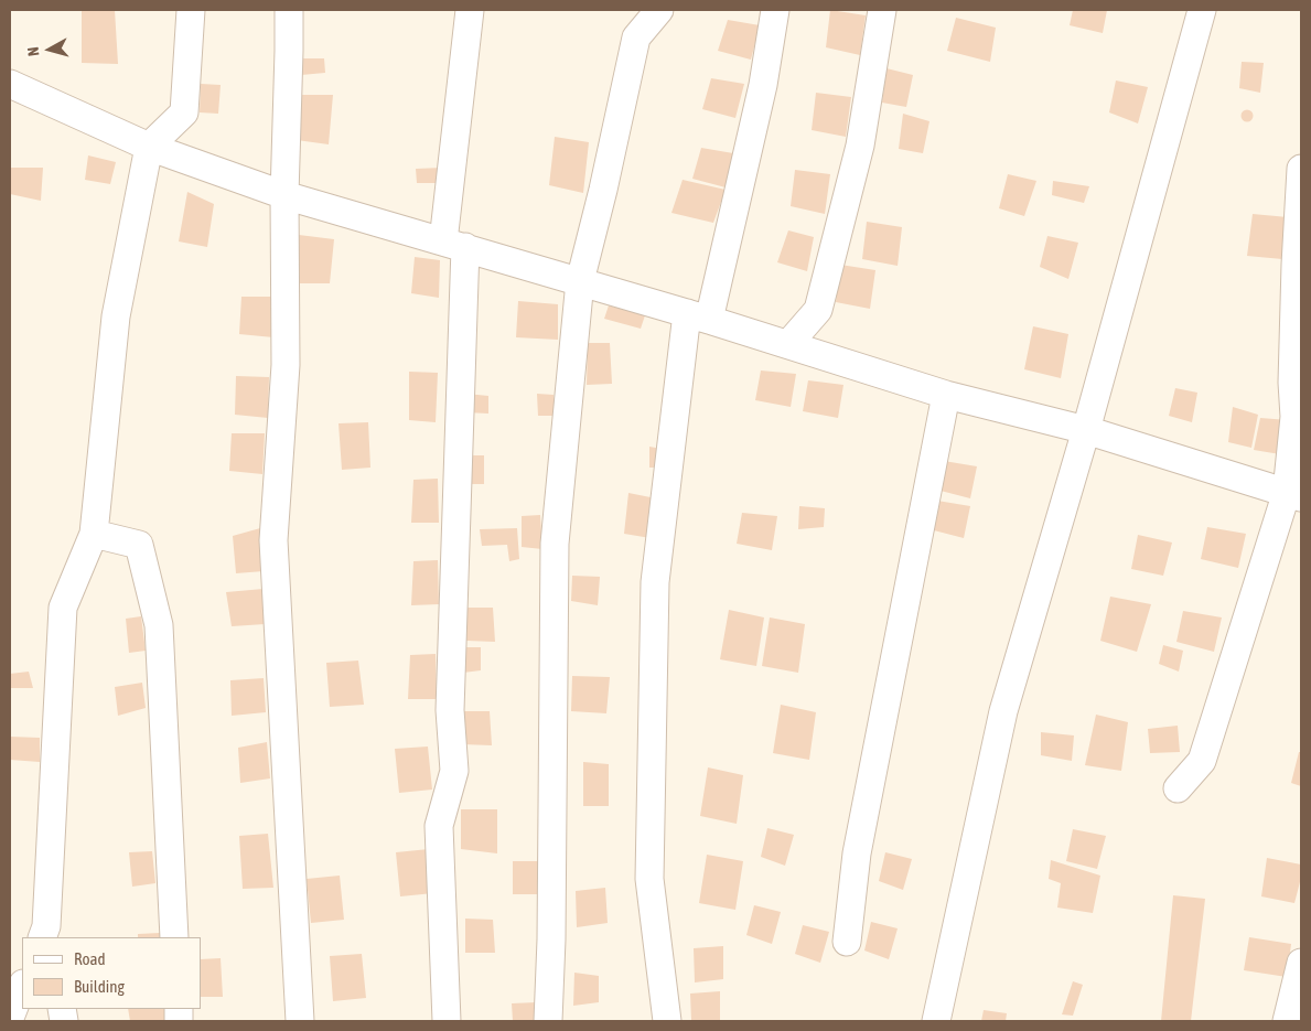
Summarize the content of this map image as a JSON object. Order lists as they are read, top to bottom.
{
  "legend": ["Road", "Building"],
  "north": "left"
}
